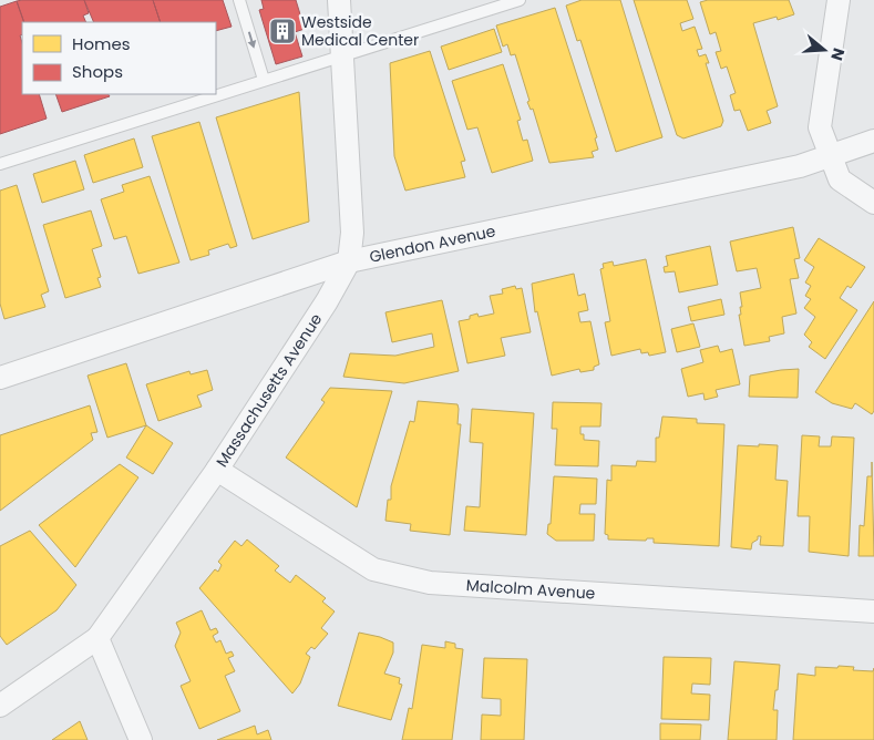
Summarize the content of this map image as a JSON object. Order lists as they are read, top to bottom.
{
  "streets": {
    "street": ["Glendon Avenue", "Massachusetts Avenue", "Malcolm Avenue"]
  },
  "crossings": [
    ["Glendon Avenue", "Massachusetts Avenue"],
    ["Massachusetts Avenue", "Malcolm Avenue"]
  ],
  "places": {
    "building": ["Westside Medical Center"]
  },
  "legend": ["Homes", "Shops"],
  "north": "right"
}
